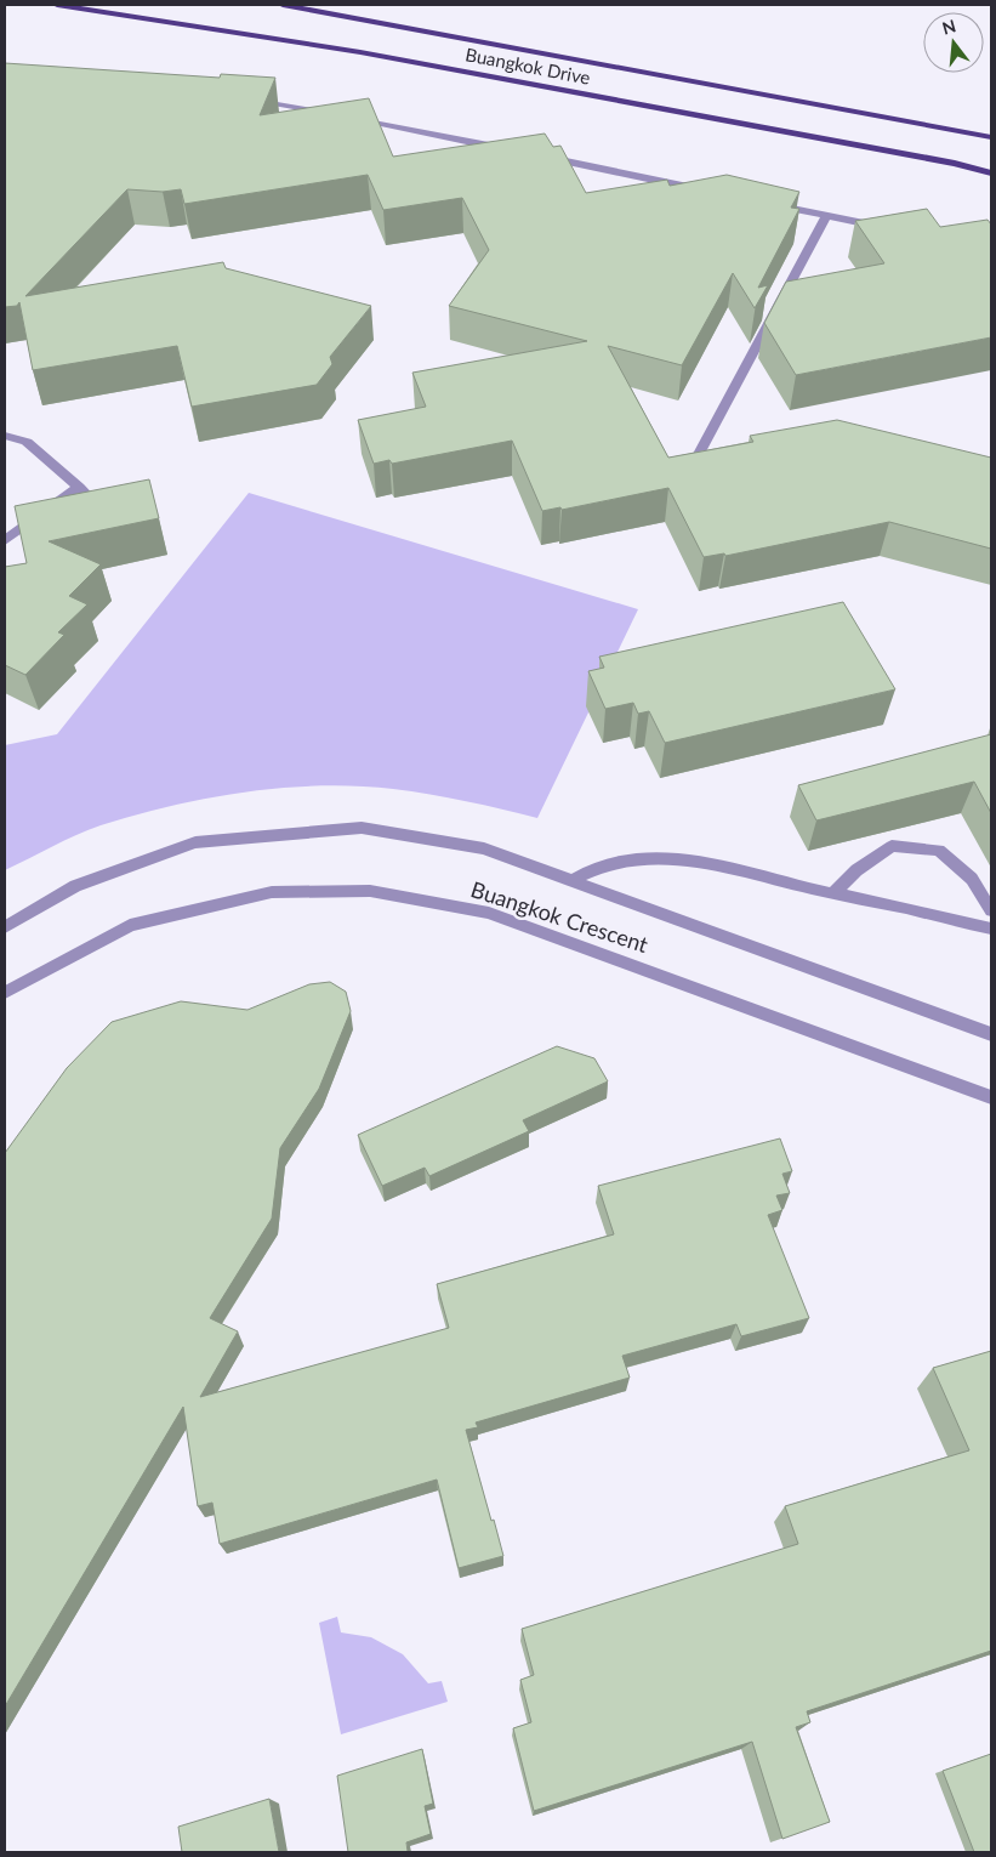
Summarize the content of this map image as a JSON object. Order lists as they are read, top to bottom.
{
  "streets": {
    "main road": ["Buangkok Drive"],
    "street": ["Buangkok Crescent"]
  },
  "north": "top"
}
